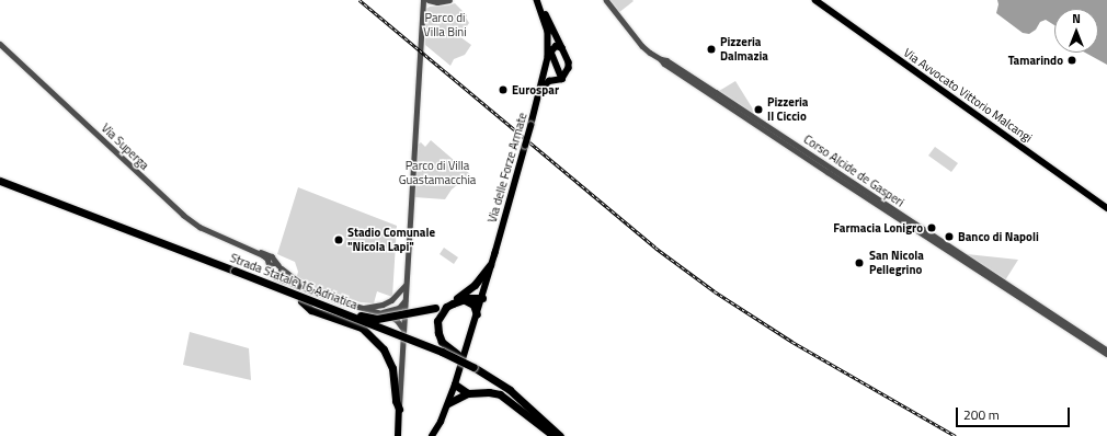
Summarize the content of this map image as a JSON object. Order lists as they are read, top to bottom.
{
  "streets": {
    "highway": ["Strada Statale 16 Adriatica"],
    "main road": ["Via Avvocato Vittorio Malcangi", "Via delle Forze Armate"],
    "street": ["Via Superga", "Corso Alcide de Gasperi"]
  },
  "parks": ["Parco di Villa Bini", "Parco di Villa Guastamacchia"],
  "places": [
    "Pizzeria Dalmazia",
    "Tamarindo",
    "Eurospar",
    "Pizzeria Il Ciccio",
    "Farmacia Lonigro",
    "Banco di Napoli",
    "Stadio Comunale \"Nicola Lapi\"",
    "San Nicola Pellegrino"
  ],
  "scale_bar": "200 m",
  "north": "top"
}
